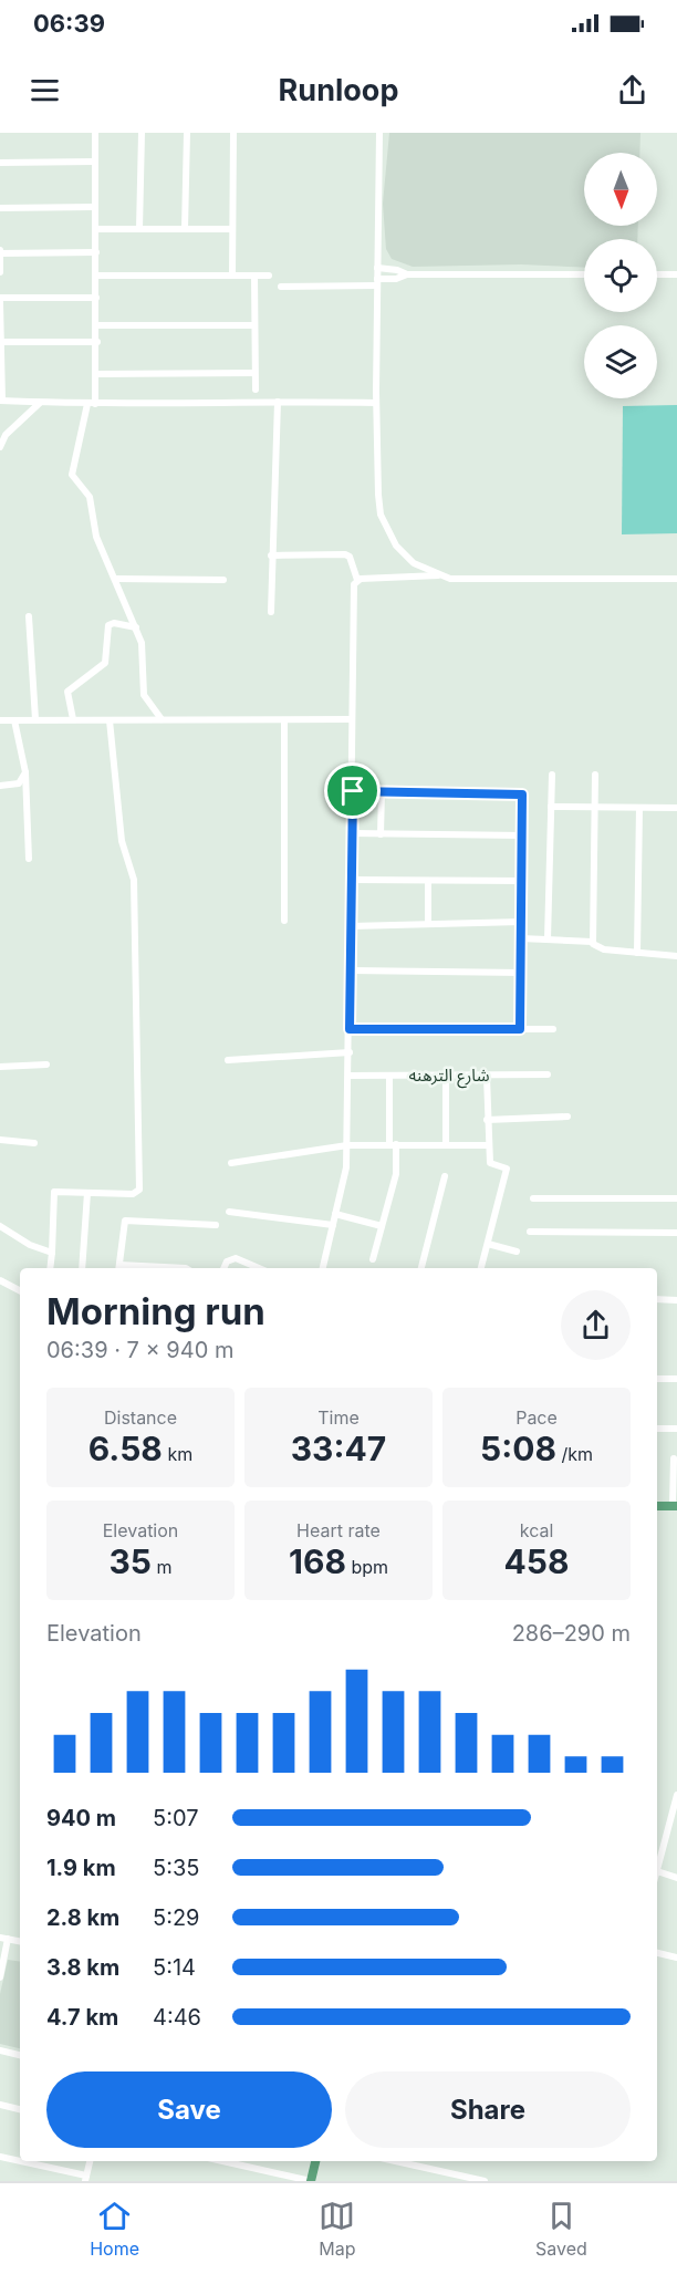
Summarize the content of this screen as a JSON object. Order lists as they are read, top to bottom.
{
  "streets": {
    "street": ["شارع الترهنه"]
  },
  "north": "bottom",
  "page": {
    "status": "06:39",
    "header": "Runloop",
    "heading": ["Morning run", "06:39 · 7 × 940 m"],
    "stats": [
      ["Distance", "6.58 km"],
      ["Time", "33:47"],
      ["Pace", "5:08 /km"],
      ["Elevation", "35 m"],
      ["Heart rate", "168 bpm"],
      ["kcal", "458"]
    ],
    "chart": ["Elevation", "286–290 m"],
    "list": [
      {
        "name": "940 m",
        "note": "5:07"
      },
      {
        "name": "1.9 km",
        "note": "5:35"
      },
      {
        "name": "2.8 km",
        "note": "5:29"
      },
      {
        "name": "3.8 km",
        "note": "5:14"
      },
      {
        "name": "4.7 km",
        "note": "4:46"
      }
    ],
    "buttons": ["Save", "Share"],
    "tabs": ["Home", "Map", "Saved"]
  }
}
